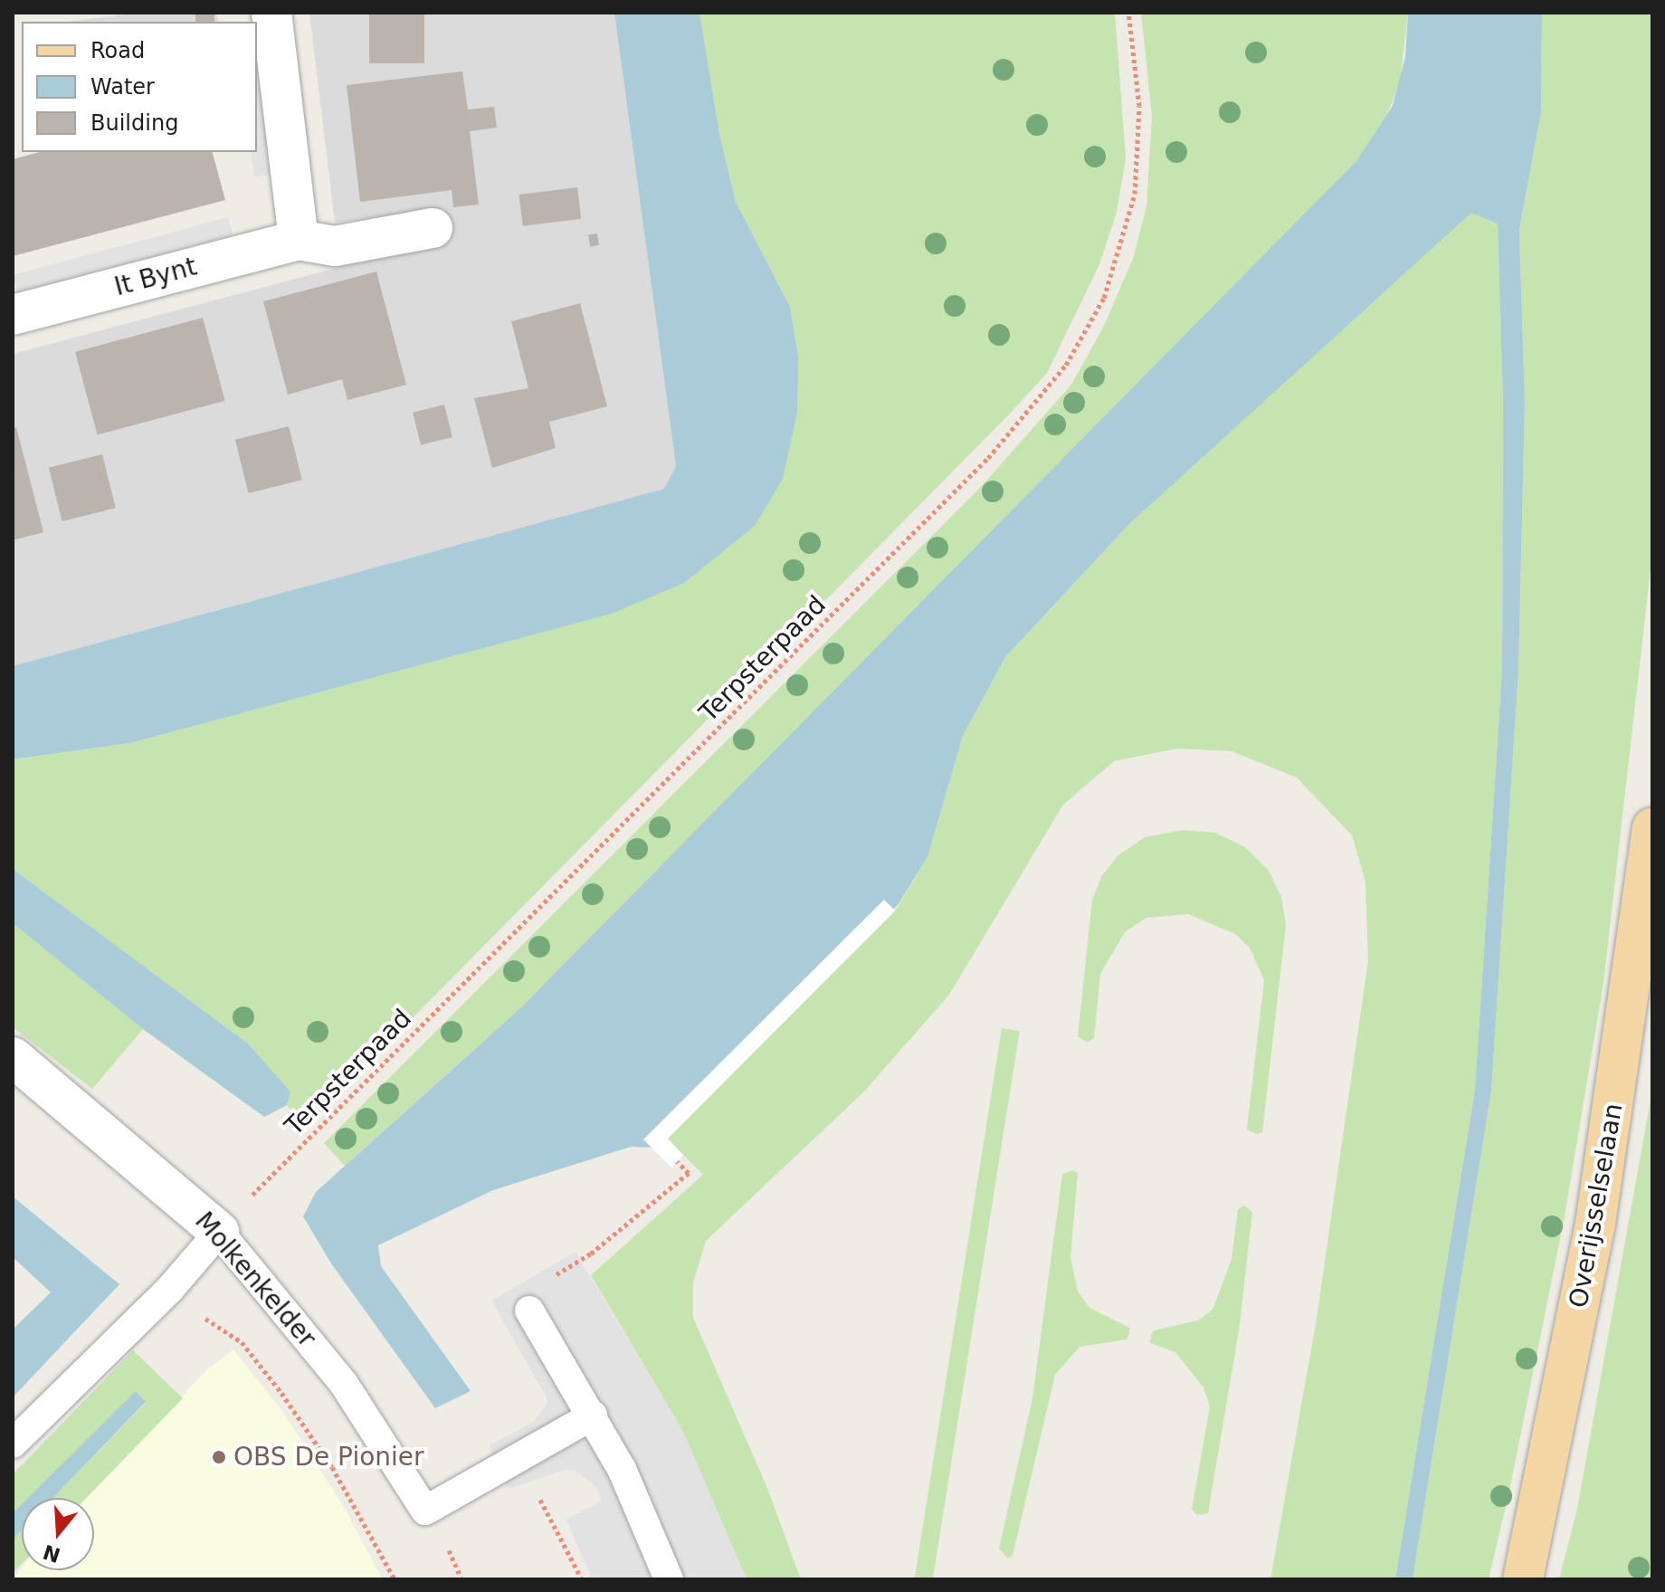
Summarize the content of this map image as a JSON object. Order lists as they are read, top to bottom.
{
  "streets": {
    "main road": ["Overijsselselaan"],
    "street": ["It Bynt", "Molkenkelder"],
    "path": ["Terpsterpaad"]
  },
  "crossings": [
    ["Terpsterpaad", "Molkenkelder"]
  ],
  "places": ["OBS De Pionier"],
  "legend": ["Road", "Water", "Building"],
  "north": "bottom"
}
